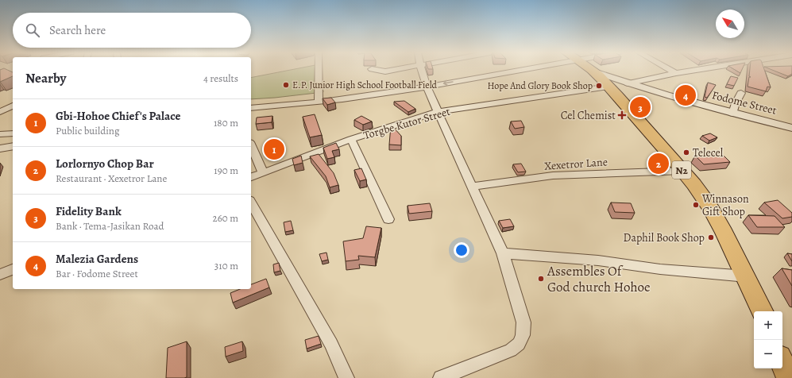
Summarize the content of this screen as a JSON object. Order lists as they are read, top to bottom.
{
  "streets": {
    "highway": ["N2"],
    "street": ["Fodome Street", "Torgbe Kutor Street", "Xexetror Lane"]
  },
  "crossings": [
    ["Fodome Street", "Torgbe Kutor Street"],
    ["Fodome Street", "N2"],
    ["Torgbe Kutor Street", "N2"],
    ["Xexetror Lane", "N2"]
  ],
  "places": {
    "other": [
      "E.P. Junior High School Football Field",
      "Hope And Glory Book Shop",
      "Telecel",
      "Winnason Gift Shop",
      "Daphil Book Shop",
      "Assembles Of God church Hohoe"
    ],
    "health": ["Cel Chemist"]
  },
  "north": "top left",
  "page": {
    "search": "Search here",
    "heading": ["Nearby", "4 results"],
    "pins": [
      "4",
      "3",
      "1",
      "2"
    ],
    "list": [
      {
        "mark": "1",
        "name": "Gbi-Hohoe Chief's Palace",
        "note": "Public building",
        "value": "180 m"
      },
      {
        "mark": "2",
        "name": "Lorlornyo Chop Bar",
        "note": "Restaurant · Xexetror Lane",
        "value": "190 m"
      },
      {
        "mark": "3",
        "name": "Fidelity Bank",
        "note": "Bank · Tema-Jasikan Road",
        "value": "260 m"
      },
      {
        "mark": "4",
        "name": "Malezia Gardens",
        "note": "Bar · Fodome Street",
        "value": "310 m"
      }
    ],
    "map_buttons": ["+", "−"]
  }
}
